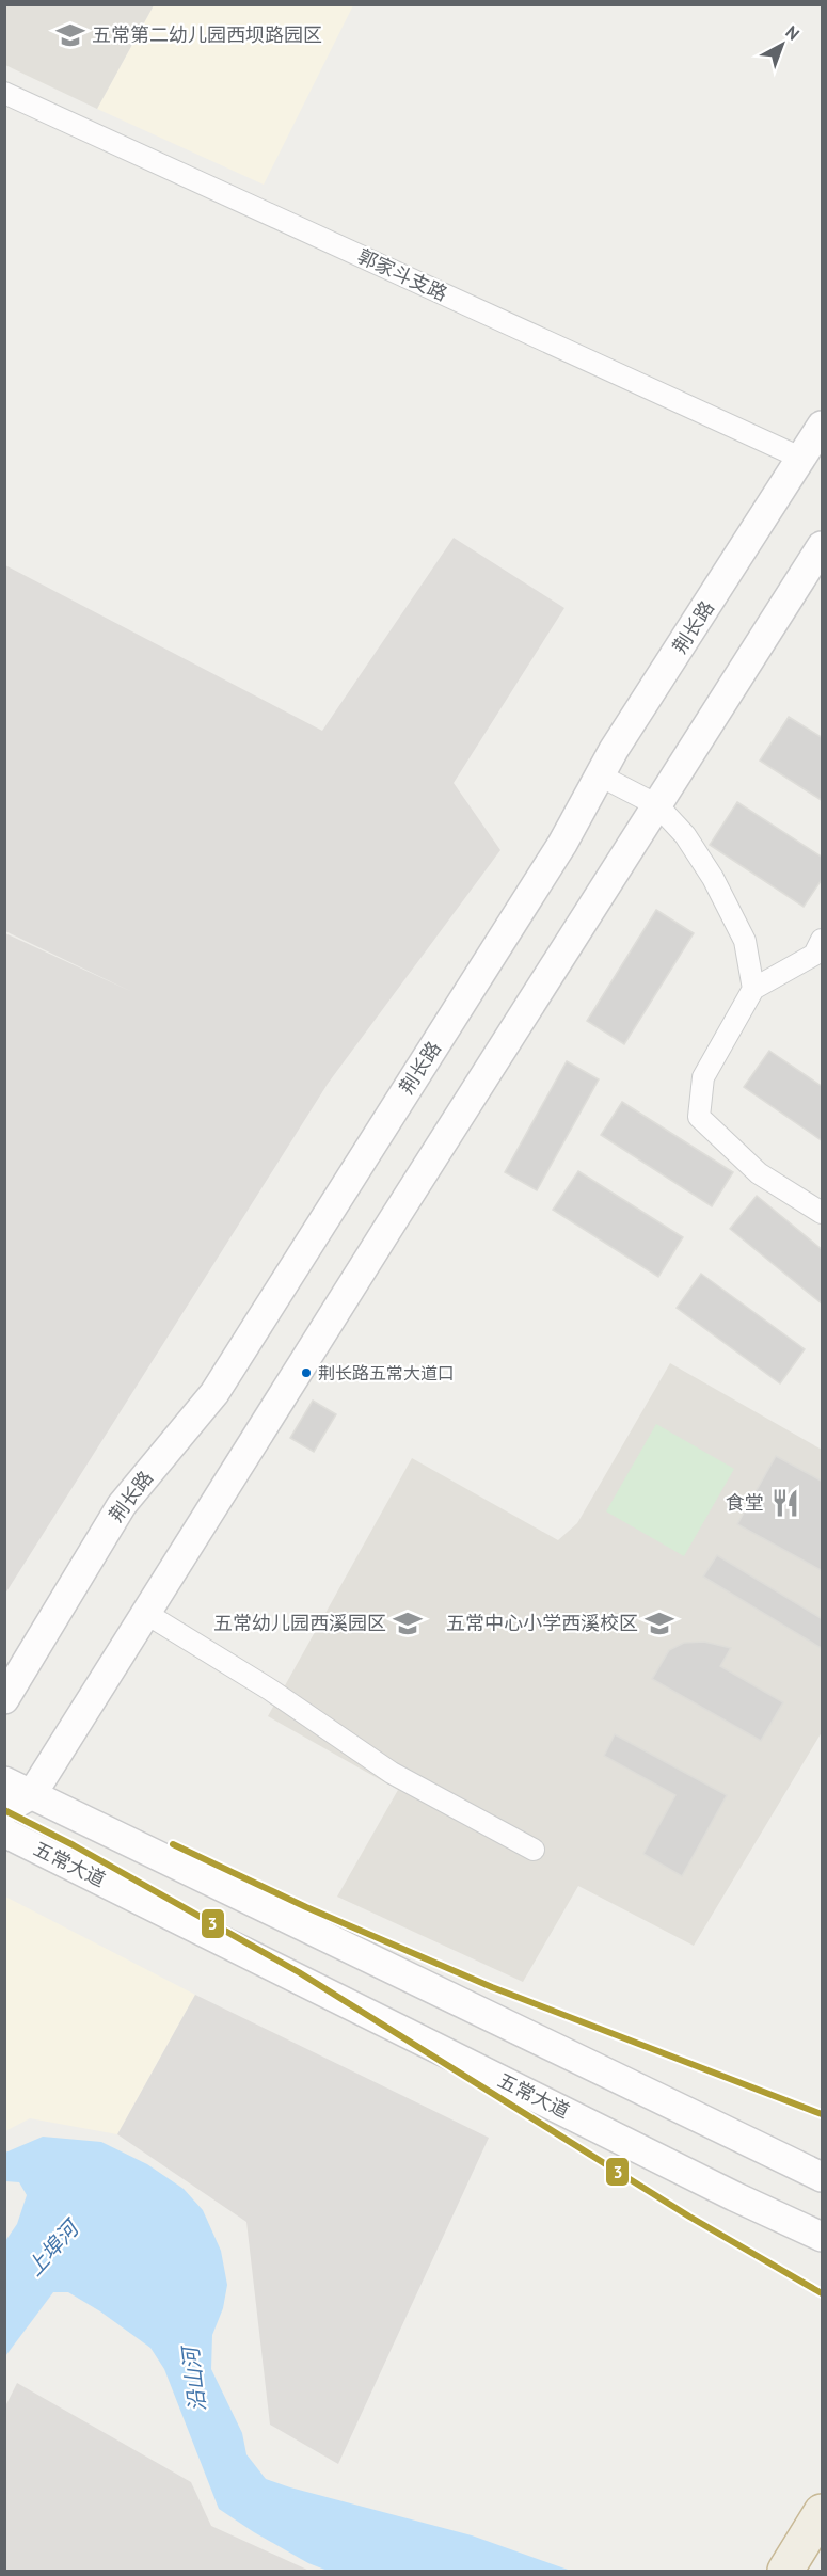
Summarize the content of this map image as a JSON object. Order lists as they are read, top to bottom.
{
  "streets": {
    "main road": ["荆长路", "五常大道"],
    "street": ["郭家斗支路"]
  },
  "crossings": [
    ["郭家斗支路", "荆长路"]
  ],
  "water": ["上埠河", "沿山河"],
  "places": {
    "school or university": ["五常第二幼儿园西坝路园区", "五常幼儿园西溪园区", "五常中心小学西溪校区"],
    "other": ["荆长路五常大道口"],
    "restaurant": ["食堂"]
  },
  "lines": ["transit line 3"],
  "north": "top right"
}
